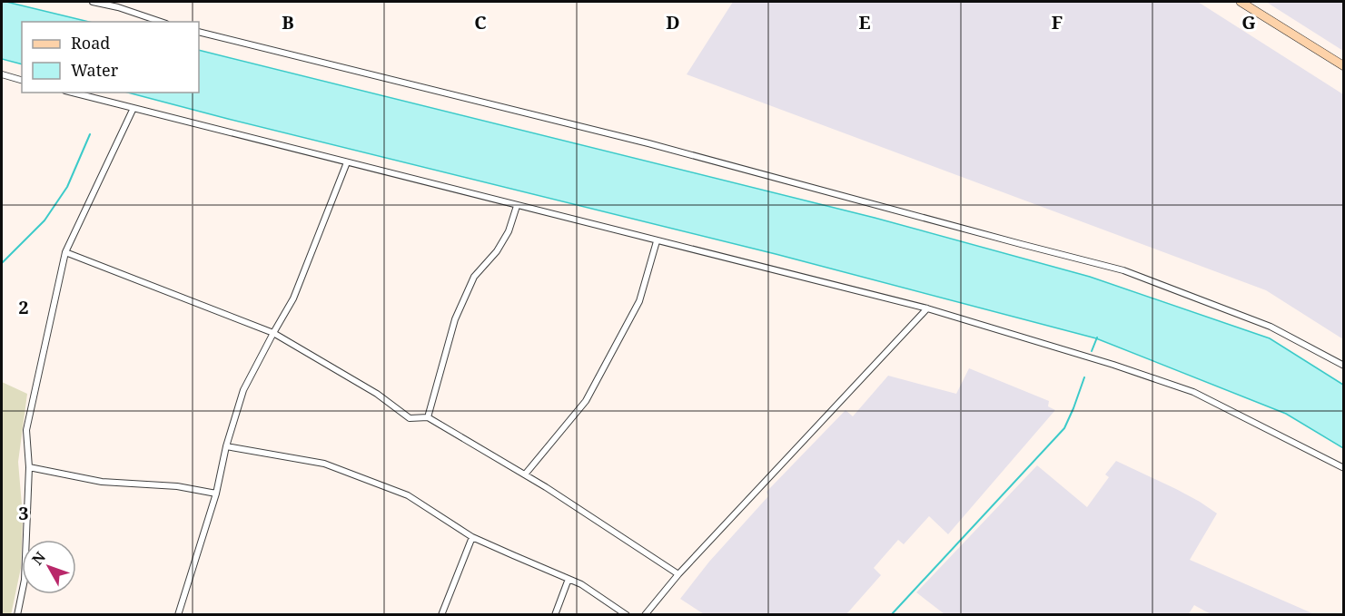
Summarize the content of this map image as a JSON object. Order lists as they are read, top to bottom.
{
  "legend": ["Road", "Water"],
  "north": "top left",
  "grid": {
    "columns": [
      "B",
      "C",
      "D",
      "E",
      "F",
      "G"
    ],
    "rows": ["2", "3"]
  }
}
